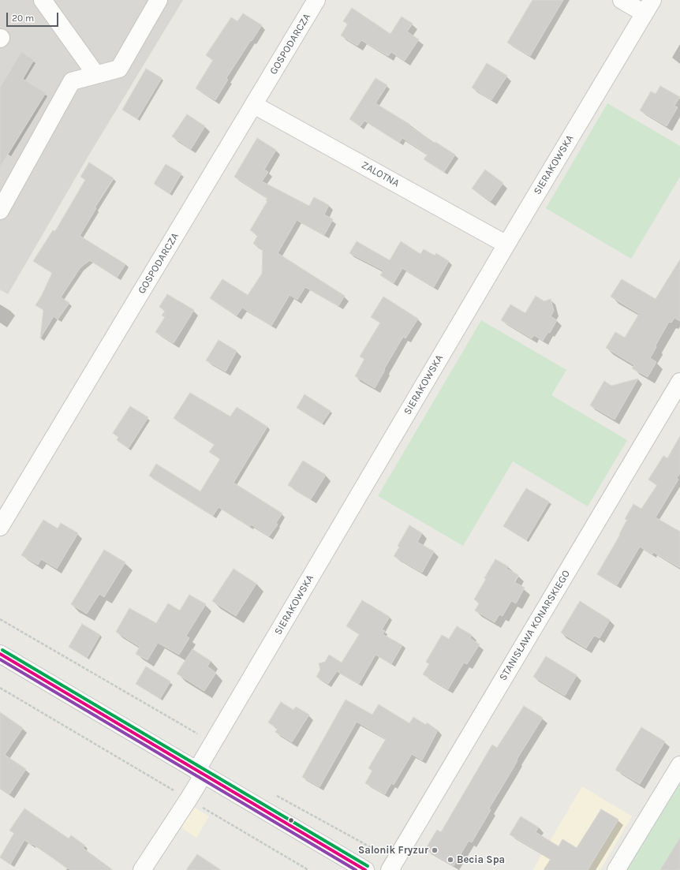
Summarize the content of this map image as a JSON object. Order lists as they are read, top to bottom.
{
  "streets": {
    "street": [
      "GOSPODARCZA",
      "SIERAKOWSKA",
      "ZALOTNA",
      "STANISŁAWA KONARSKIEGO"
    ]
  },
  "crossings": [
    ["GOSPODARCZA", "ZALOTNA"],
    ["SIERAKOWSKA", "ZALOTNA"]
  ],
  "places": ["Salonik Fryzur", "Becia Spa"],
  "scale_bar": "20 m"
}
